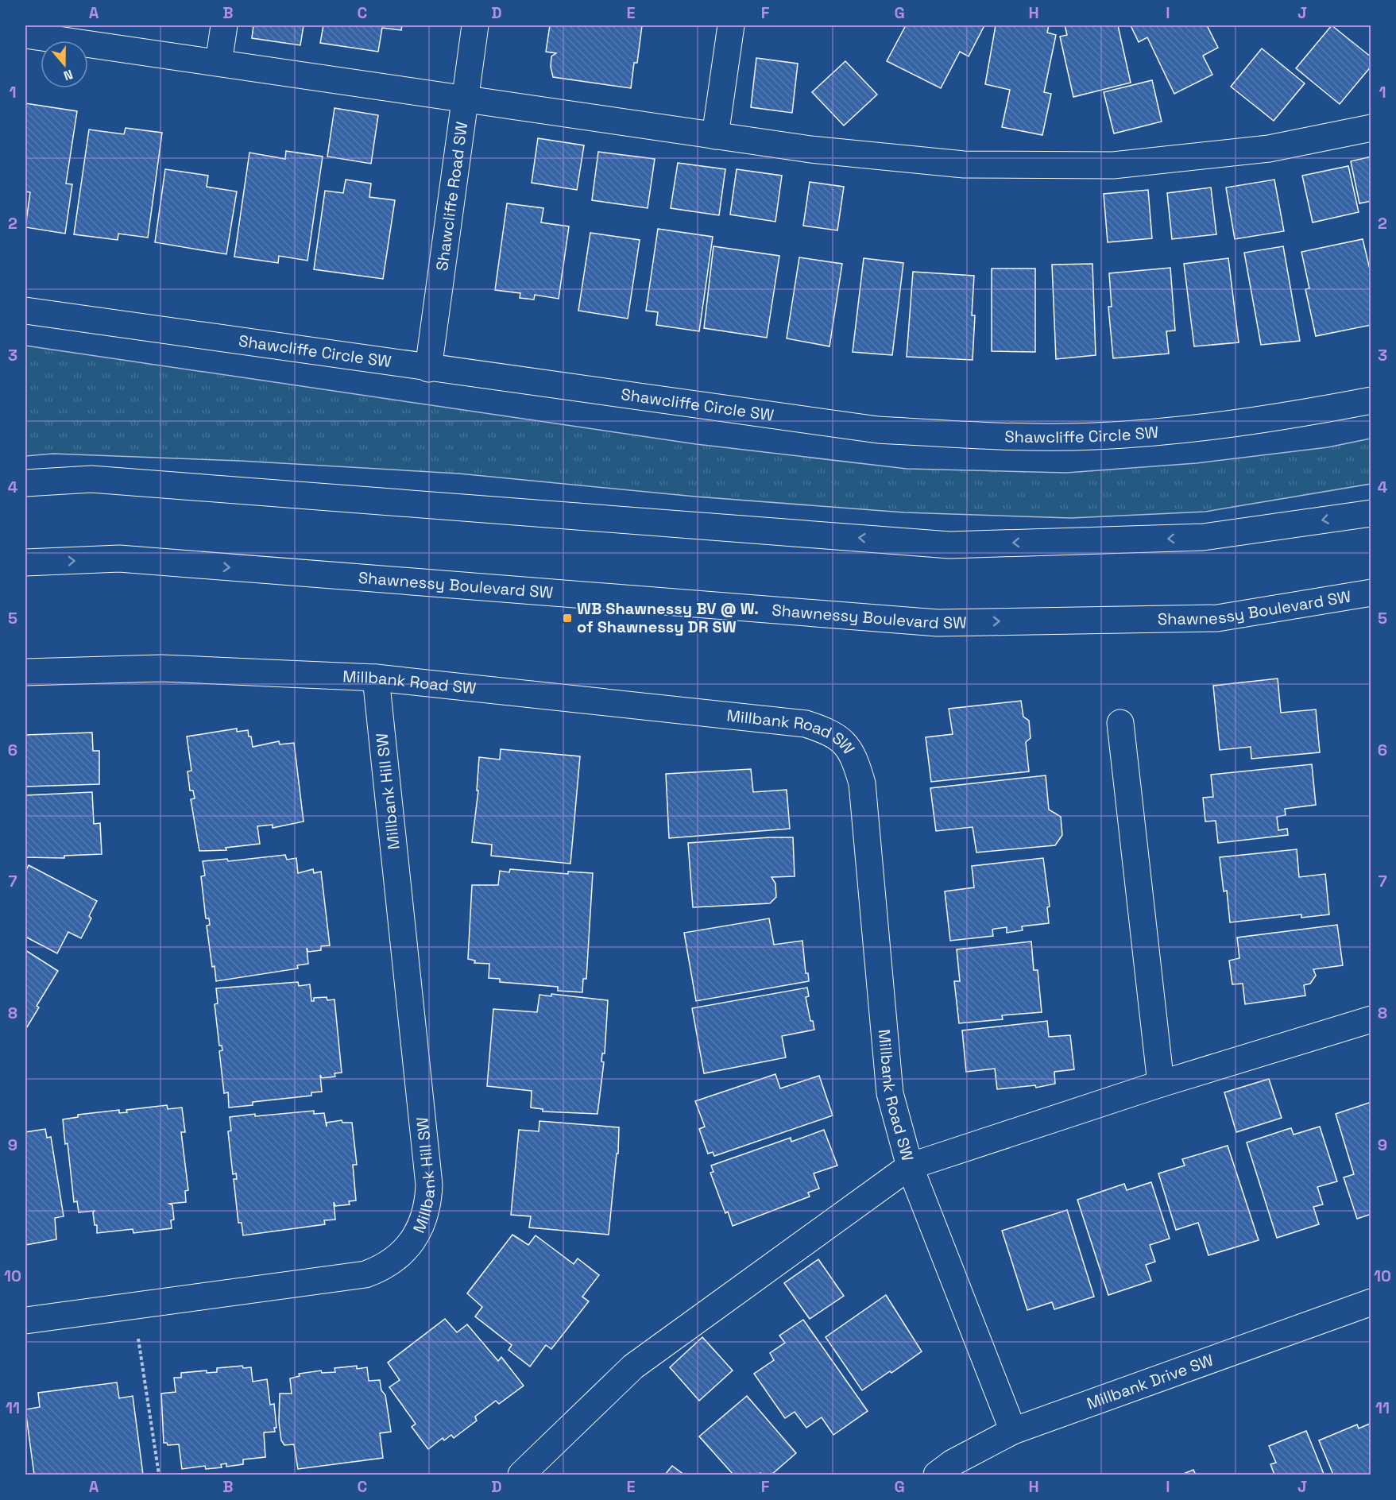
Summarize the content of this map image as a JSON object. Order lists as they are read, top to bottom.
{
  "streets": {
    "street": [
      "Shawcliffe Road SW",
      "Shawcliffe Circle SW",
      "Shawnessy Boulevard SW",
      "Millbank Road SW",
      "Millbank Hill SW",
      "Millbank Drive SW"
    ]
  },
  "crossings": [
    ["Shawcliffe Road SW", "Shawcliffe Circle SW"],
    ["Millbank Road SW", "Millbank Hill SW"],
    ["Millbank Road SW", "Millbank Drive SW"]
  ],
  "places": {
    "transit": ["WB Shawnessy BV @ W. of Shawnessy DR SW"]
  },
  "north": "bottom",
  "grid": {
    "columns": [
      "A",
      "B",
      "C",
      "D",
      "E",
      "F",
      "G",
      "H",
      "I",
      "J"
    ],
    "rows": [
      "1",
      "2",
      "3",
      "4",
      "5",
      "6",
      "7",
      "8",
      "9",
      "10",
      "11"
    ]
  }
}
